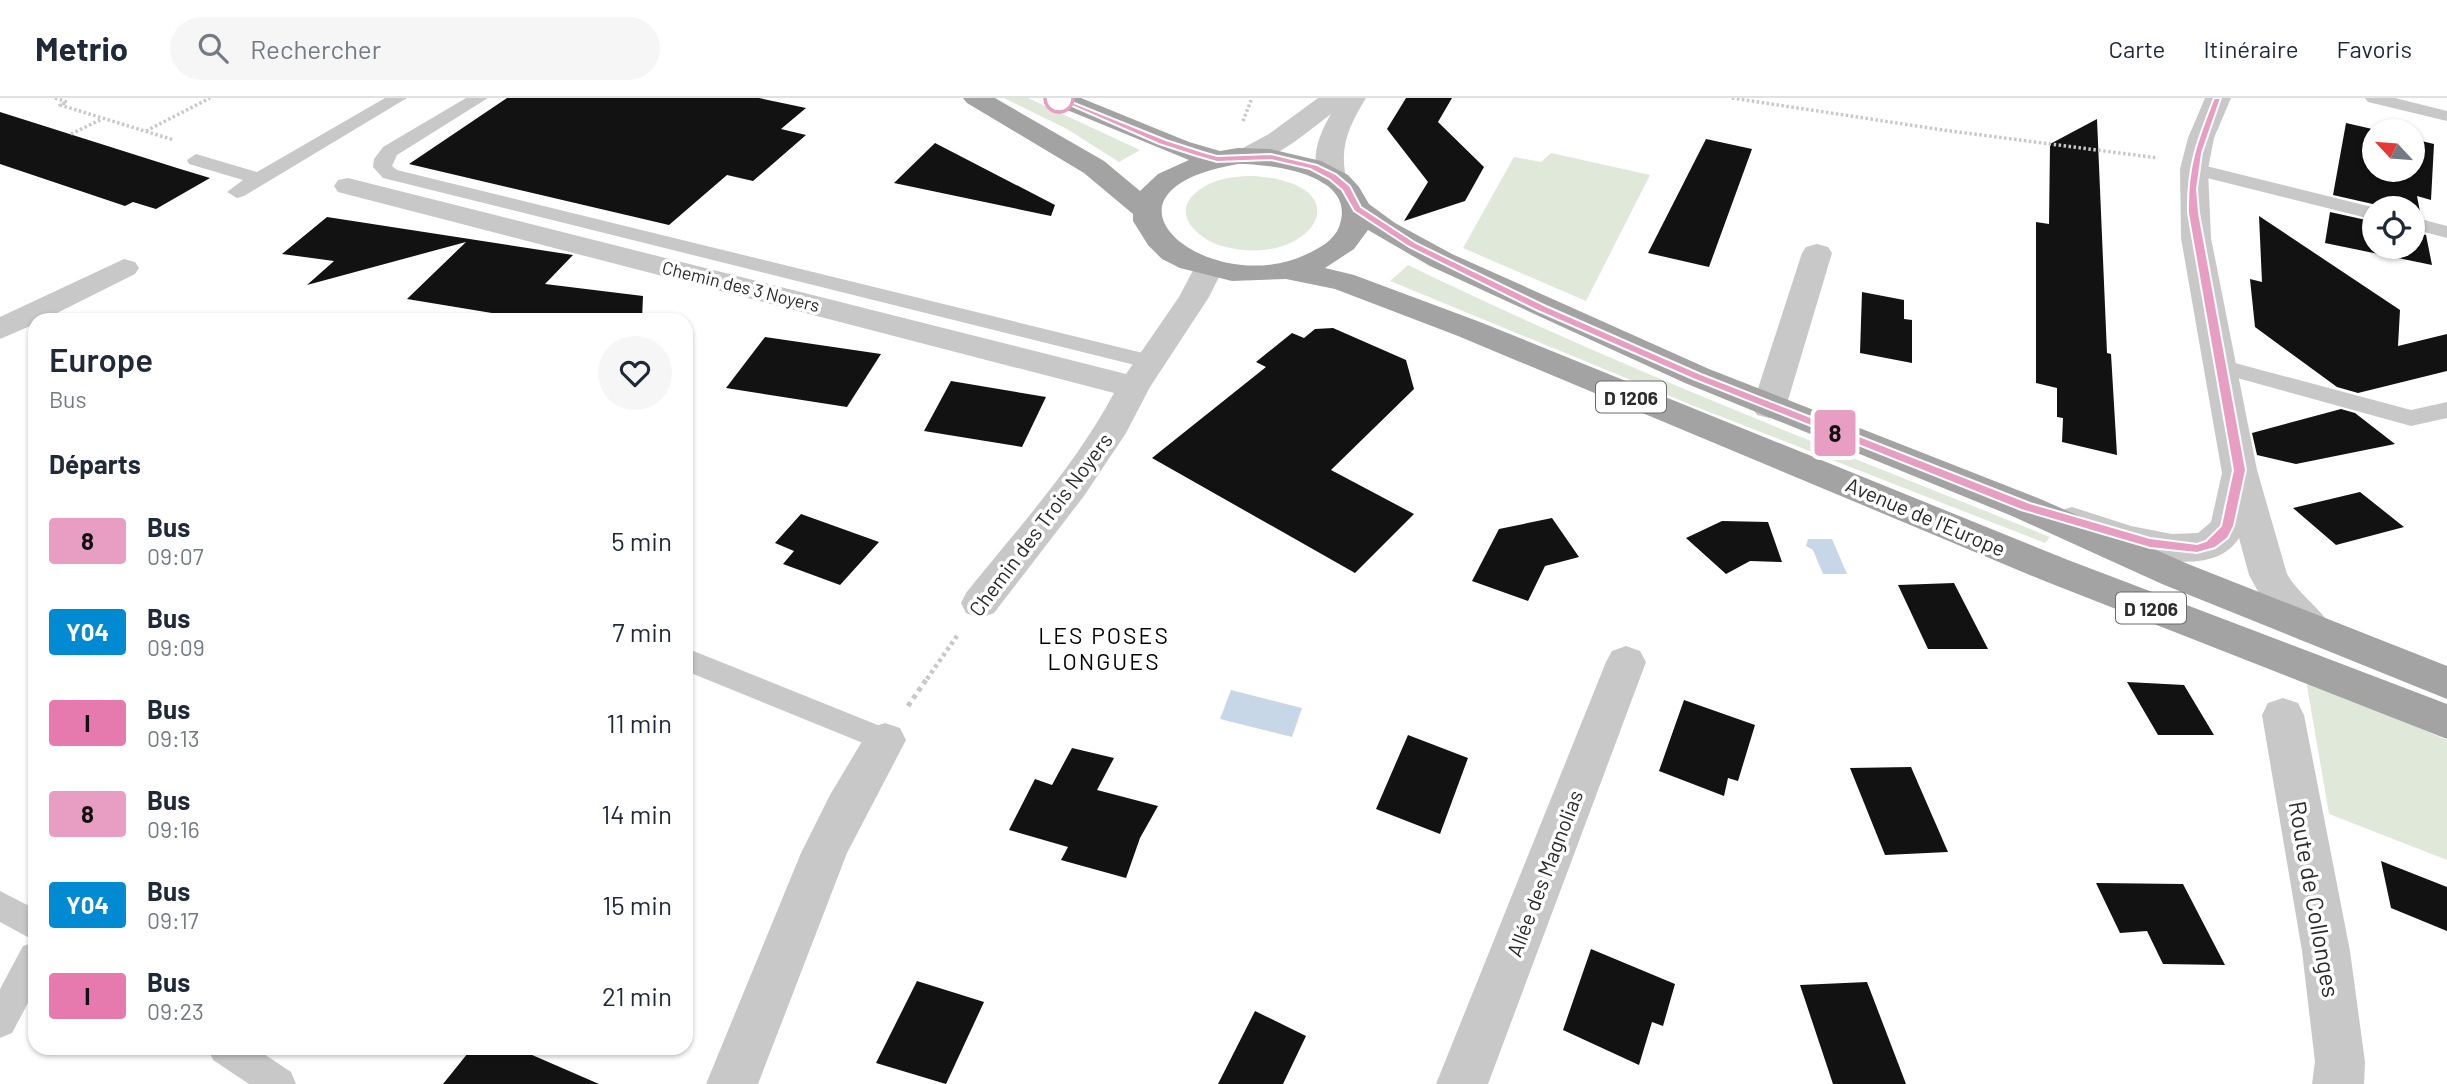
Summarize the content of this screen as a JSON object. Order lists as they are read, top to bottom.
{
  "streets": {
    "main road": ["D 1206", "Avenue de l'Europe"],
    "street": [
      "Chemin des 3 Noyers",
      "Chemin des Trois Noyers",
      "Allée des Magnolias",
      "Route de Collonges"
    ]
  },
  "crossings": [
    ["Chemin des 3 Noyers", "Chemin des Trois Noyers"],
    ["Avenue de l'Europe", "Chemin des Trois Noyers"]
  ],
  "districts": ["LES POSES LONGUES"],
  "lines": ["bus line 8"],
  "north": "top left",
  "page": {
    "header": "Metrio",
    "search": "Rechercher",
    "nav": ["Carte", "Itinéraire", "Favoris"],
    "on_map": "8",
    "heading": [
      ["Europe", "Bus"],
      "Départs"
    ],
    "list": [
      {
        "mark": "8",
        "name": "Bus",
        "note": "09:07",
        "value": "5 min"
      },
      {
        "mark": "Y04",
        "name": "Bus",
        "note": "09:09",
        "value": "7 min"
      },
      {
        "mark": "I",
        "name": "Bus",
        "note": "09:13",
        "value": "11 min"
      },
      {
        "mark": "8",
        "name": "Bus",
        "note": "09:16",
        "value": "14 min"
      },
      {
        "mark": "Y04",
        "name": "Bus",
        "note": "09:17",
        "value": "15 min"
      },
      {
        "mark": "I",
        "name": "Bus",
        "note": "09:23",
        "value": "21 min"
      }
    ]
  }
}
